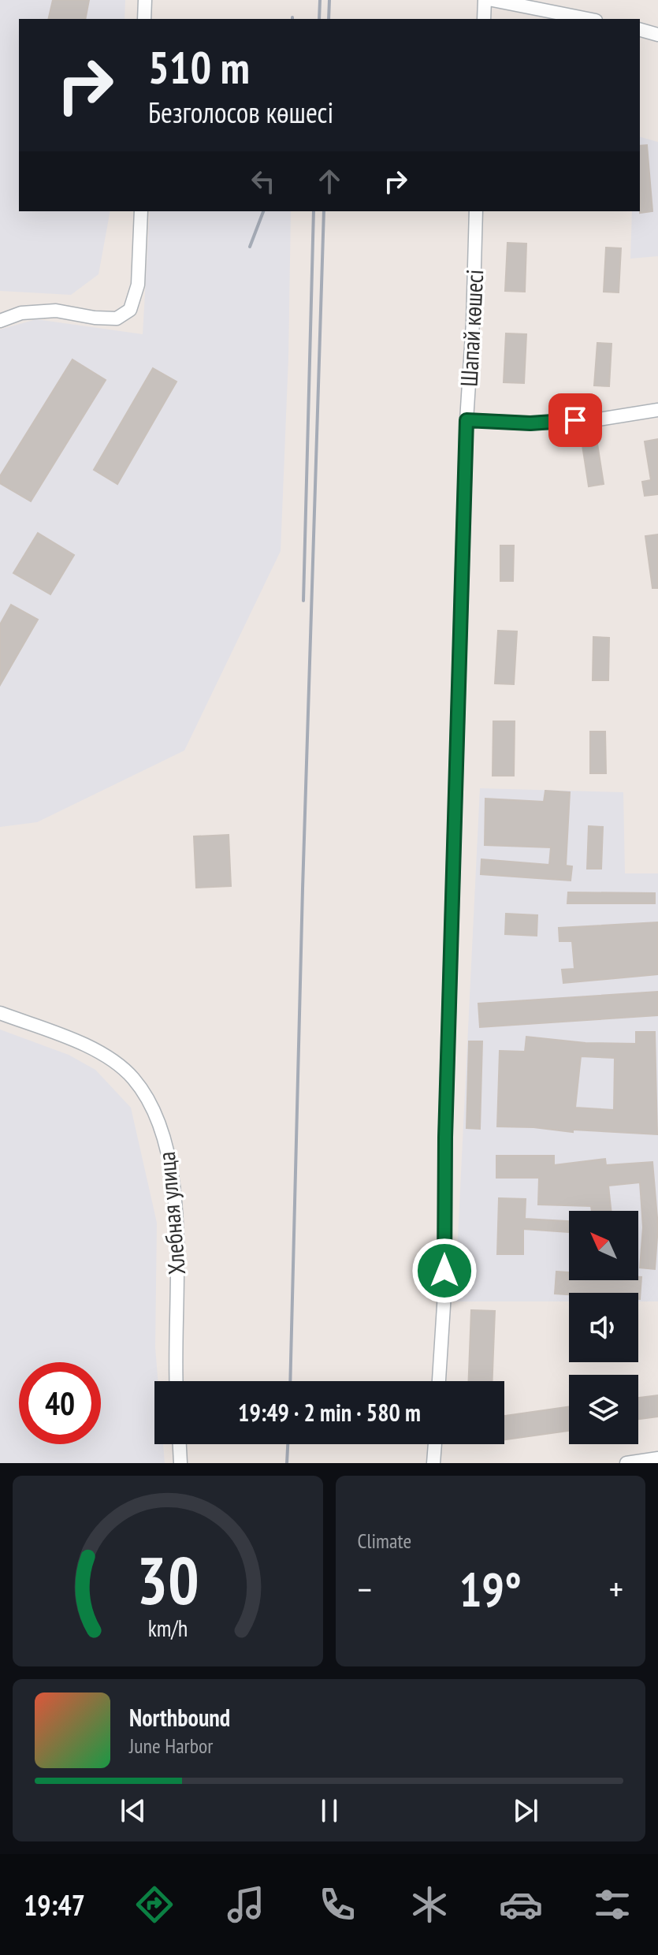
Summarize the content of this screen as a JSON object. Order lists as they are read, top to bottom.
{
  "streets": {
    "street": ["Шапай көшесі", "Хлебная улица"]
  },
  "north": "top left",
  "page": {
    "turn": ["510 m", "Безголосов көшесі"],
    "limit": "40",
    "trip": "19:49 · 2 min · 580 m",
    "tile": "Climate",
    "heat": ["−", "19°", "+"],
    "song": ["Northbound", "June Harbor"],
    "tabs": "19:47",
    "gauge": ["30", "km/h"]
  }
}
